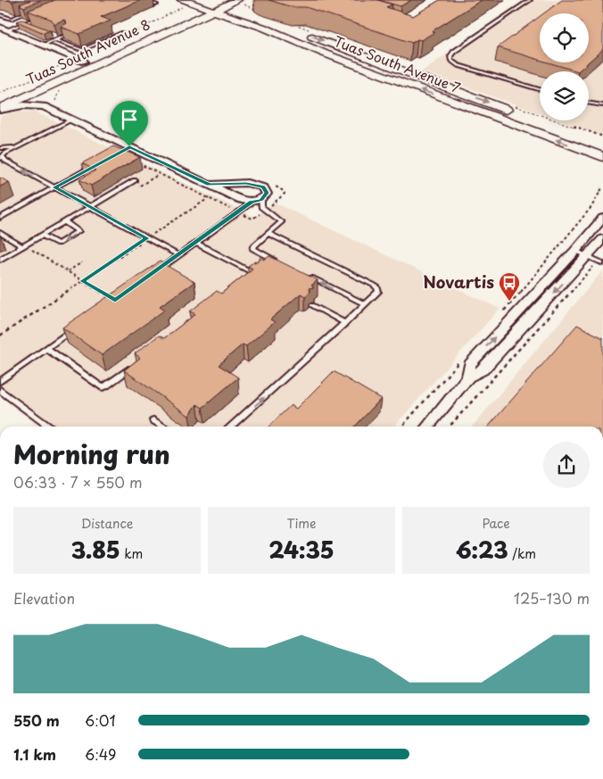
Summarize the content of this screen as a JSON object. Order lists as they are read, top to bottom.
{
  "streets": {
    "street": ["Tuas South Avenue 8", "Tuas South Avenue 7"]
  },
  "crossings": [
    ["Tuas South Avenue 8", "Tuas South Avenue 7"]
  ],
  "places": {
    "bus stop": ["Novartis"]
  },
  "page": {
    "heading": ["Morning run", "06:33 · 7 × 550 m"],
    "stats": [
      ["Distance", "3.85 km"],
      ["Time", "24:35"],
      ["Pace", "6:23 /km"]
    ],
    "chart": ["Elevation", "125–130 m"],
    "list": [
      {
        "name": "550 m",
        "note": "6:01"
      },
      {
        "name": "1.1 km",
        "note": "6:49"
      }
    ]
  }
}
